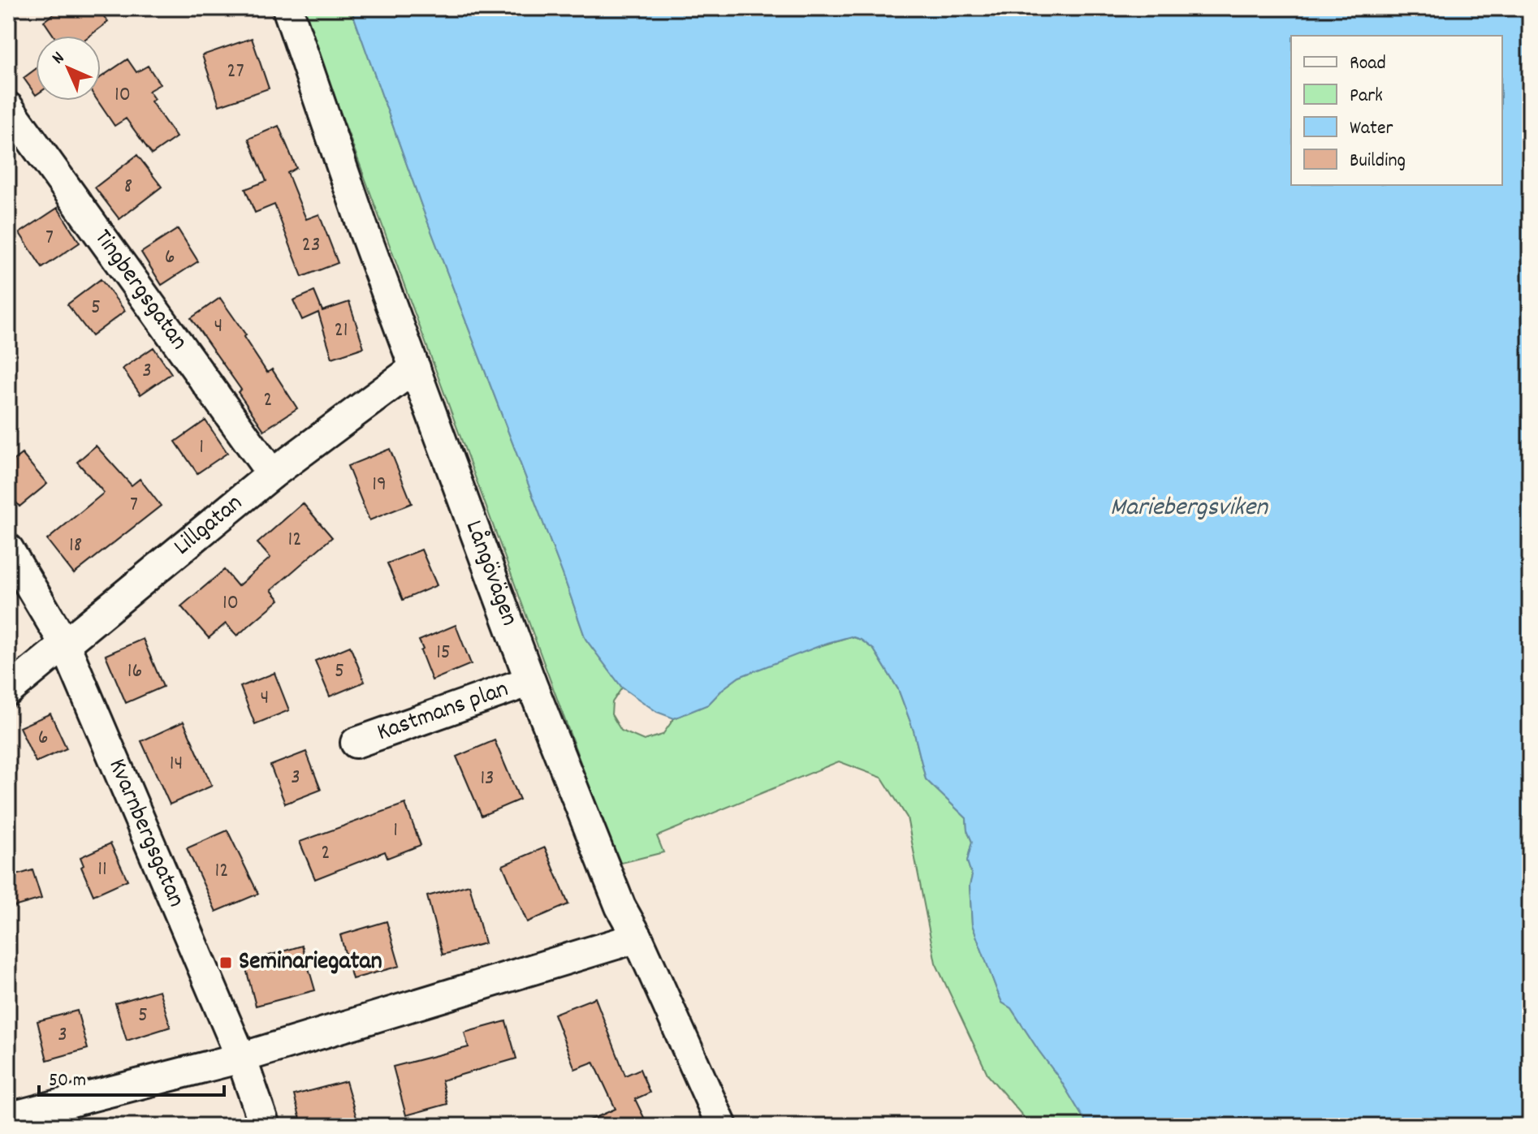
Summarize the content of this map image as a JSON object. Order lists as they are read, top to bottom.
{
  "streets": {
    "street": [
      "Tingbergsgatan",
      "Lillgatan",
      "Långövägen",
      "Kastmans plan",
      "Kvarnbergsgatan"
    ]
  },
  "crossings": [
    ["Tingbergsgatan", "Lillgatan"],
    ["Lillgatan", "Långövägen"],
    ["Lillgatan", "Kvarnbergsgatan"],
    ["Långövägen", "Kastmans plan"]
  ],
  "water": ["Mariebergsviken"],
  "places": {
    "transit": ["Seminariegatan"]
  },
  "house_numbers": [
    "27",
    "10",
    "8",
    "7",
    "23",
    "6",
    "5",
    "4",
    "21",
    "3",
    "2",
    "1",
    "19",
    "7",
    "12",
    "18",
    "10",
    "15",
    "16",
    "5",
    "4",
    "6",
    "14",
    "3",
    "13",
    "1",
    "2",
    "11",
    "12",
    "5",
    "3"
  ],
  "legend": [
    "Road",
    "Park",
    "Water",
    "Building"
  ],
  "scale_bar": "50 m",
  "north": "top left"
}
